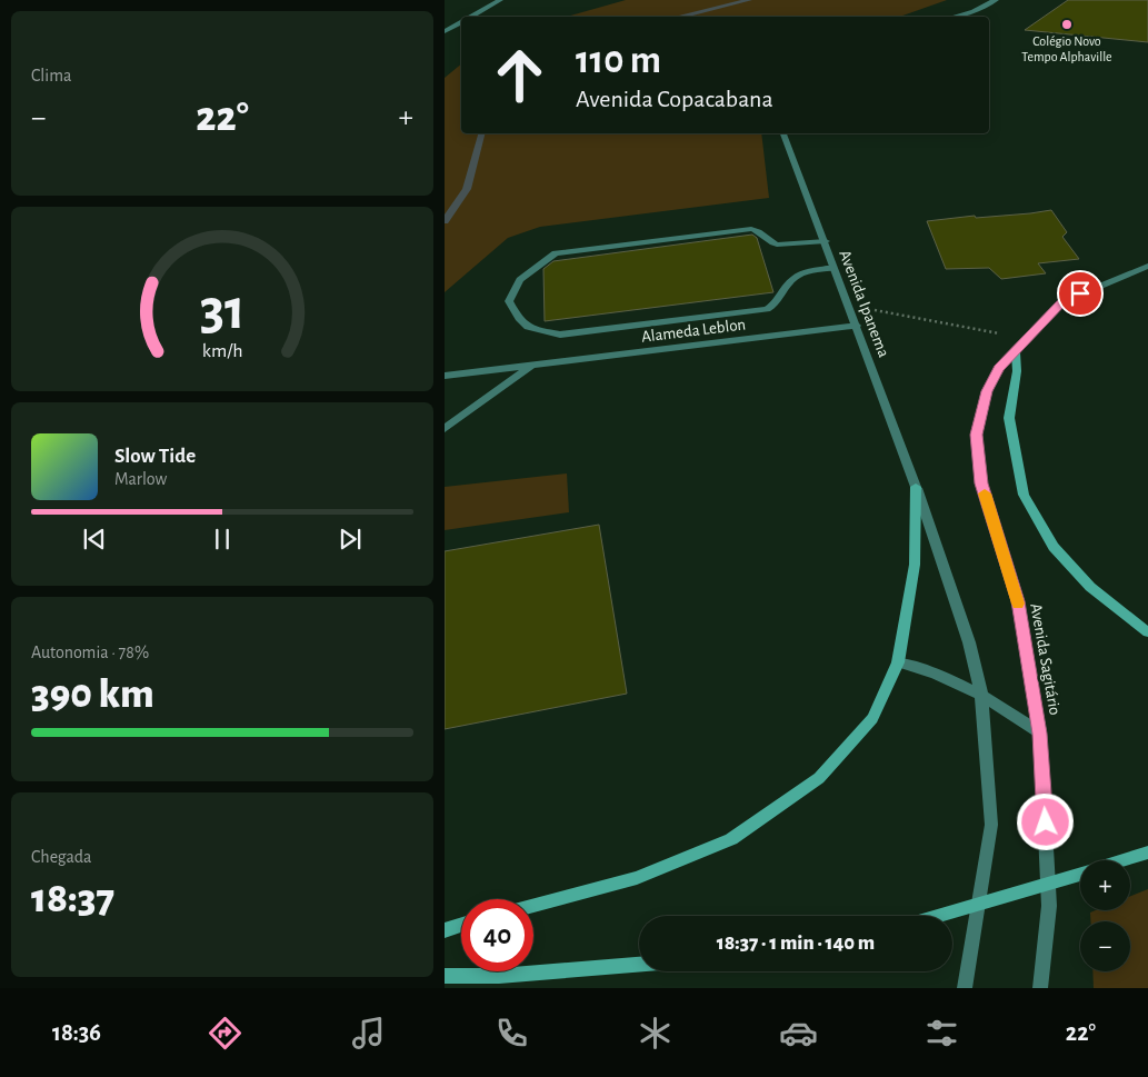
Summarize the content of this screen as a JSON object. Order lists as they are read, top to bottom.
{
  "streets": {
    "street": ["Avenida Ipanema", "Alameda Leblon", "Avenida Sagitário"]
  },
  "crossings": [
    ["Avenida Ipanema", "Alameda Leblon"]
  ],
  "places": ["Colégio Novo Tempo Alphaville"],
  "page": {
    "tile": [
      "Clima",
      ["Autonomia · 78%", "390 km"],
      ["Chegada", "18:37"]
    ],
    "turn": ["110 m", "Avenida Copacabana"],
    "heat": ["−", "22°", "+"],
    "song": ["Slow Tide", "Marlow"],
    "map_buttons": ["+", "−"],
    "limit": "40",
    "trip": "18:37 · 1 min · 140 m",
    "tabs": ["18:36", "22°"],
    "gauge": ["31", "km/h"]
  }
}
